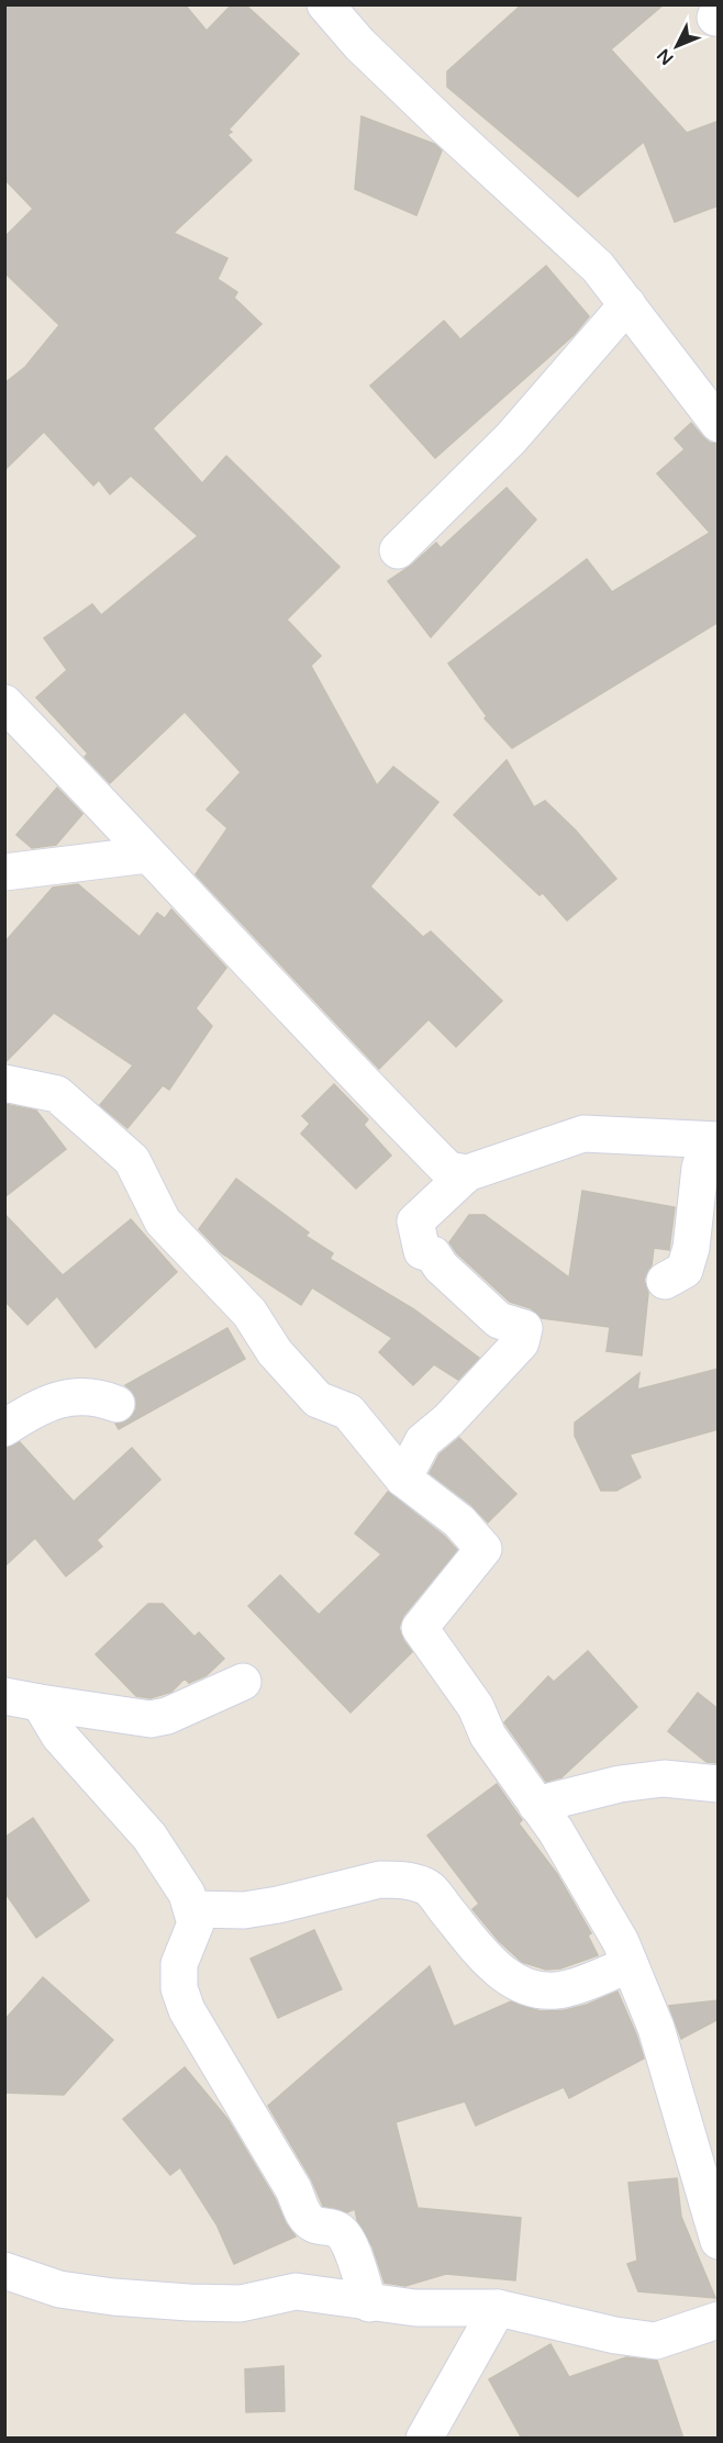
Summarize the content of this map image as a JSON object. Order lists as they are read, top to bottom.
{
  "north": "bottom left"
}
